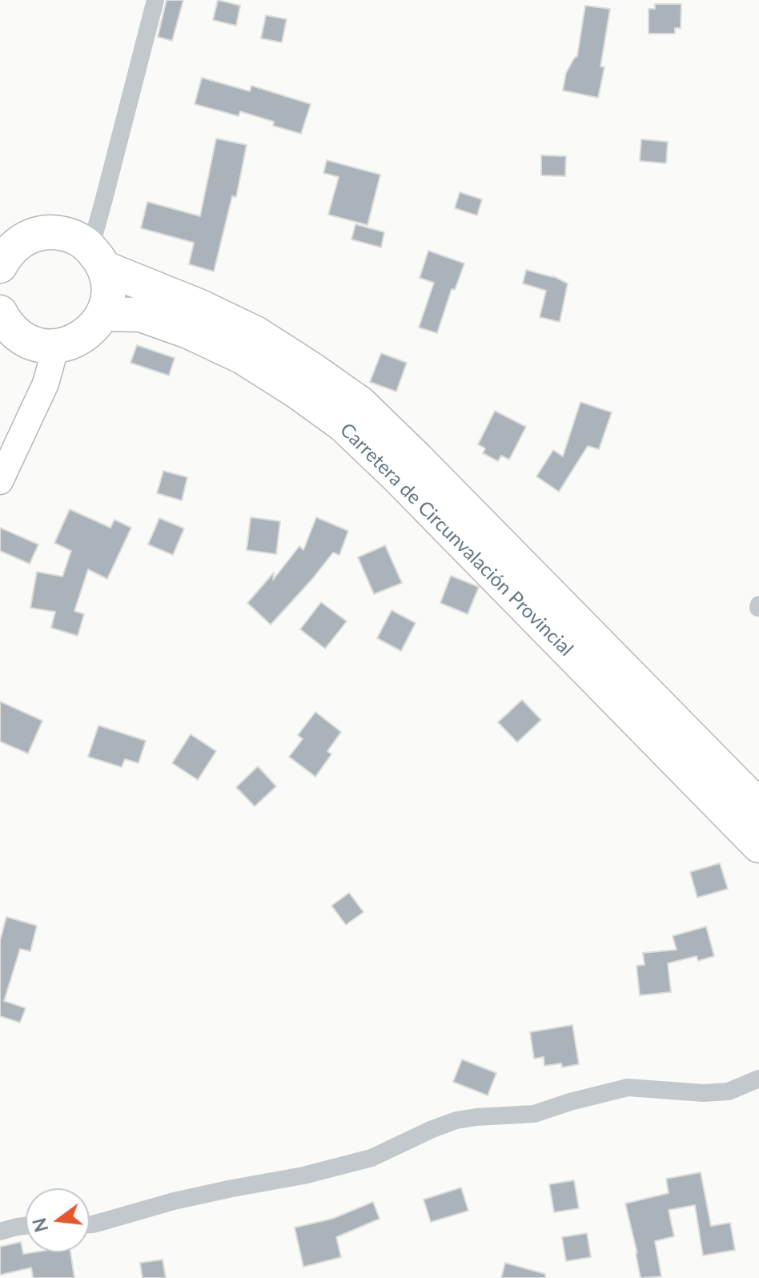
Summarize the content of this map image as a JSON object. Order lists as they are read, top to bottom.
{
  "streets": {
    "highway": ["Carretera de Circunvalación Provincial"]
  },
  "north": "left"
}
